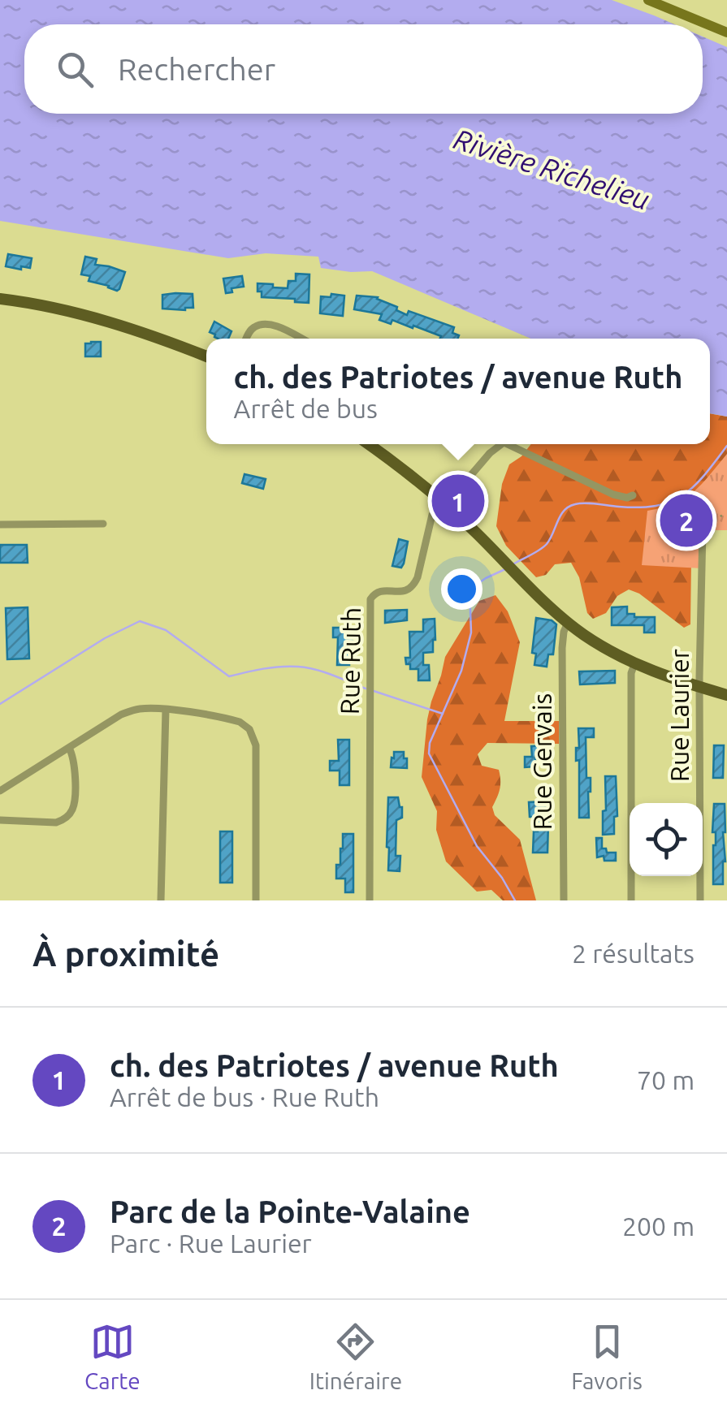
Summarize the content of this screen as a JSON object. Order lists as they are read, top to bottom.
{
  "streets": {
    "street": ["Rue Ruth", "Rue Laurier", "Rue Gervais"]
  },
  "water": ["Rivière Richelieu"],
  "page": {
    "search": "Rechercher",
    "popup": ["ch. des Patriotes / avenue Ruth", "Arrêt de bus"],
    "pins": ["1", "2"],
    "heading": ["À proximité", "2 résultats"],
    "list": [
      {
        "mark": "1",
        "name": "ch. des Patriotes / avenue Ruth",
        "note": "Arrêt de bus · Rue Ruth",
        "value": "70 m"
      },
      {
        "mark": "2",
        "name": "Parc de la Pointe-Valaine",
        "note": "Parc · Rue Laurier",
        "value": "200 m"
      }
    ],
    "nav": ["Carte", "Itinéraire", "Favoris"]
  }
}
